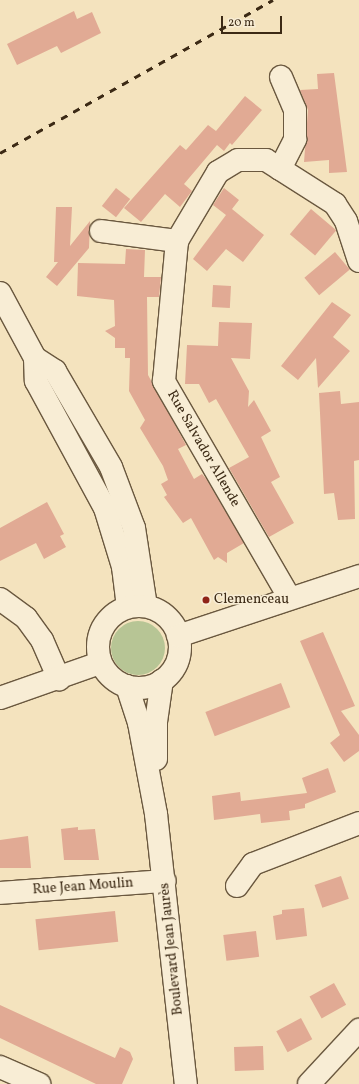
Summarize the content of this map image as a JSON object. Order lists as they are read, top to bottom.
{
  "streets": {
    "street": ["Rue Salvador Allende", "Rue Jean Moulin", "Boulevard Jean Jaurès"]
  },
  "crossings": [
    ["Rue Jean Moulin", "Boulevard Jean Jaurès"]
  ],
  "places": ["Clemenceau"],
  "scale_bar": "20 m"
}
